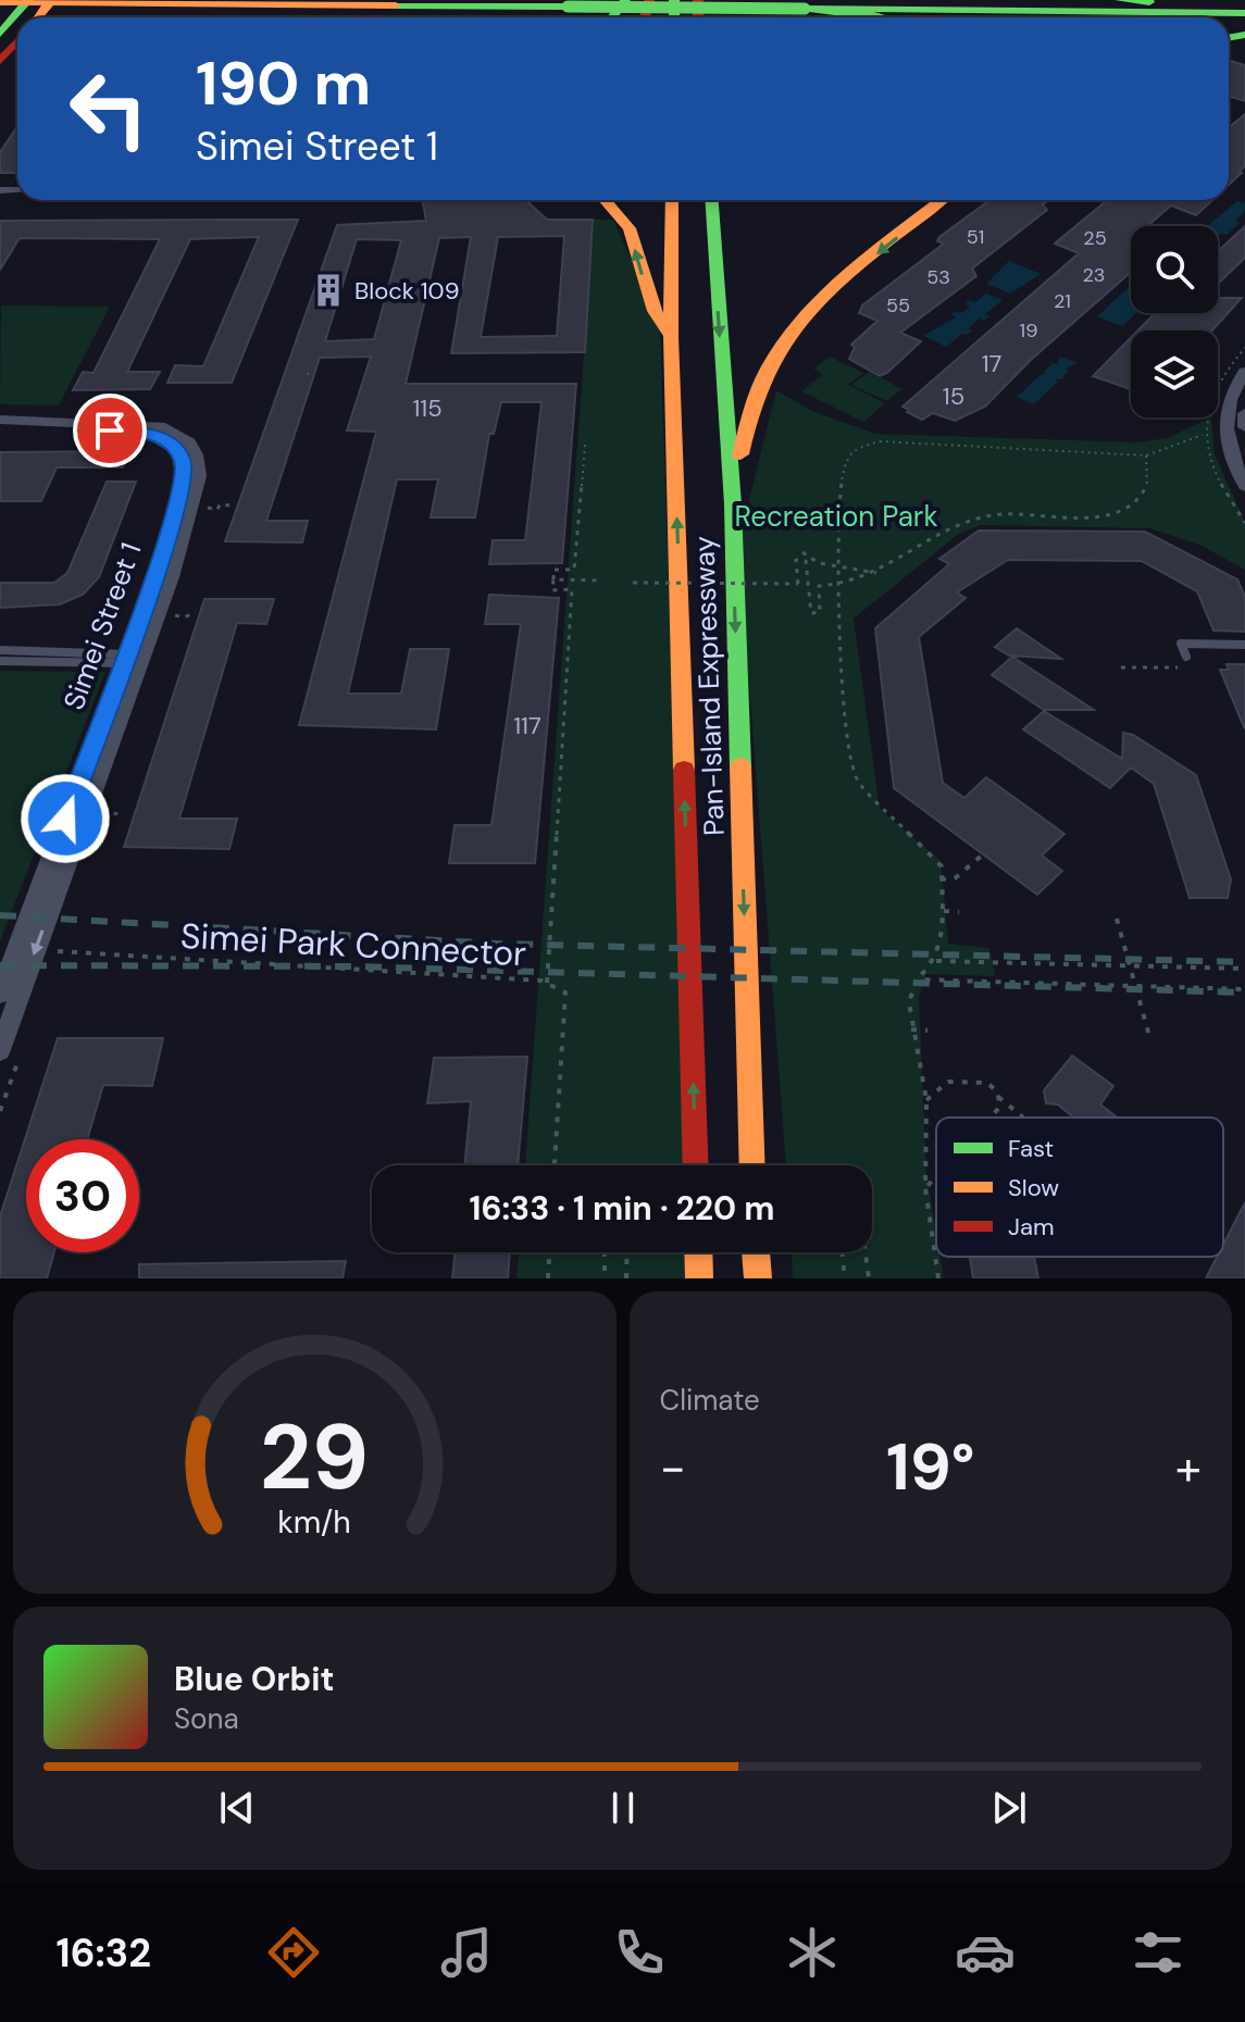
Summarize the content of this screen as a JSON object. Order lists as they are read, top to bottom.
{
  "streets": {
    "main road": ["Pan-Island Expressway"],
    "street": ["Simei Street 1"],
    "path": ["Simei Park Connector"]
  },
  "crossings": [
    ["Simei Street 1", "Simei Park Connector"]
  ],
  "parks": ["Recreation Park"],
  "places": {
    "building": ["Block 109"]
  },
  "house_numbers": [
    "51",
    "25",
    "23",
    "53",
    "21",
    "55",
    "19",
    "17",
    "15",
    "115",
    "117"
  ],
  "legend": ["Fast", "Slow", "Jam"],
  "page": {
    "turn": ["190 m", "Simei Street 1"],
    "limit": "30",
    "trip": "16:33 · 1 min · 220 m",
    "tile": "Climate",
    "heat": ["−", "19°", "+"],
    "song": ["Blue Orbit", "Sona"],
    "tabs": "16:32",
    "gauge": ["29", "km/h"]
  }
}
